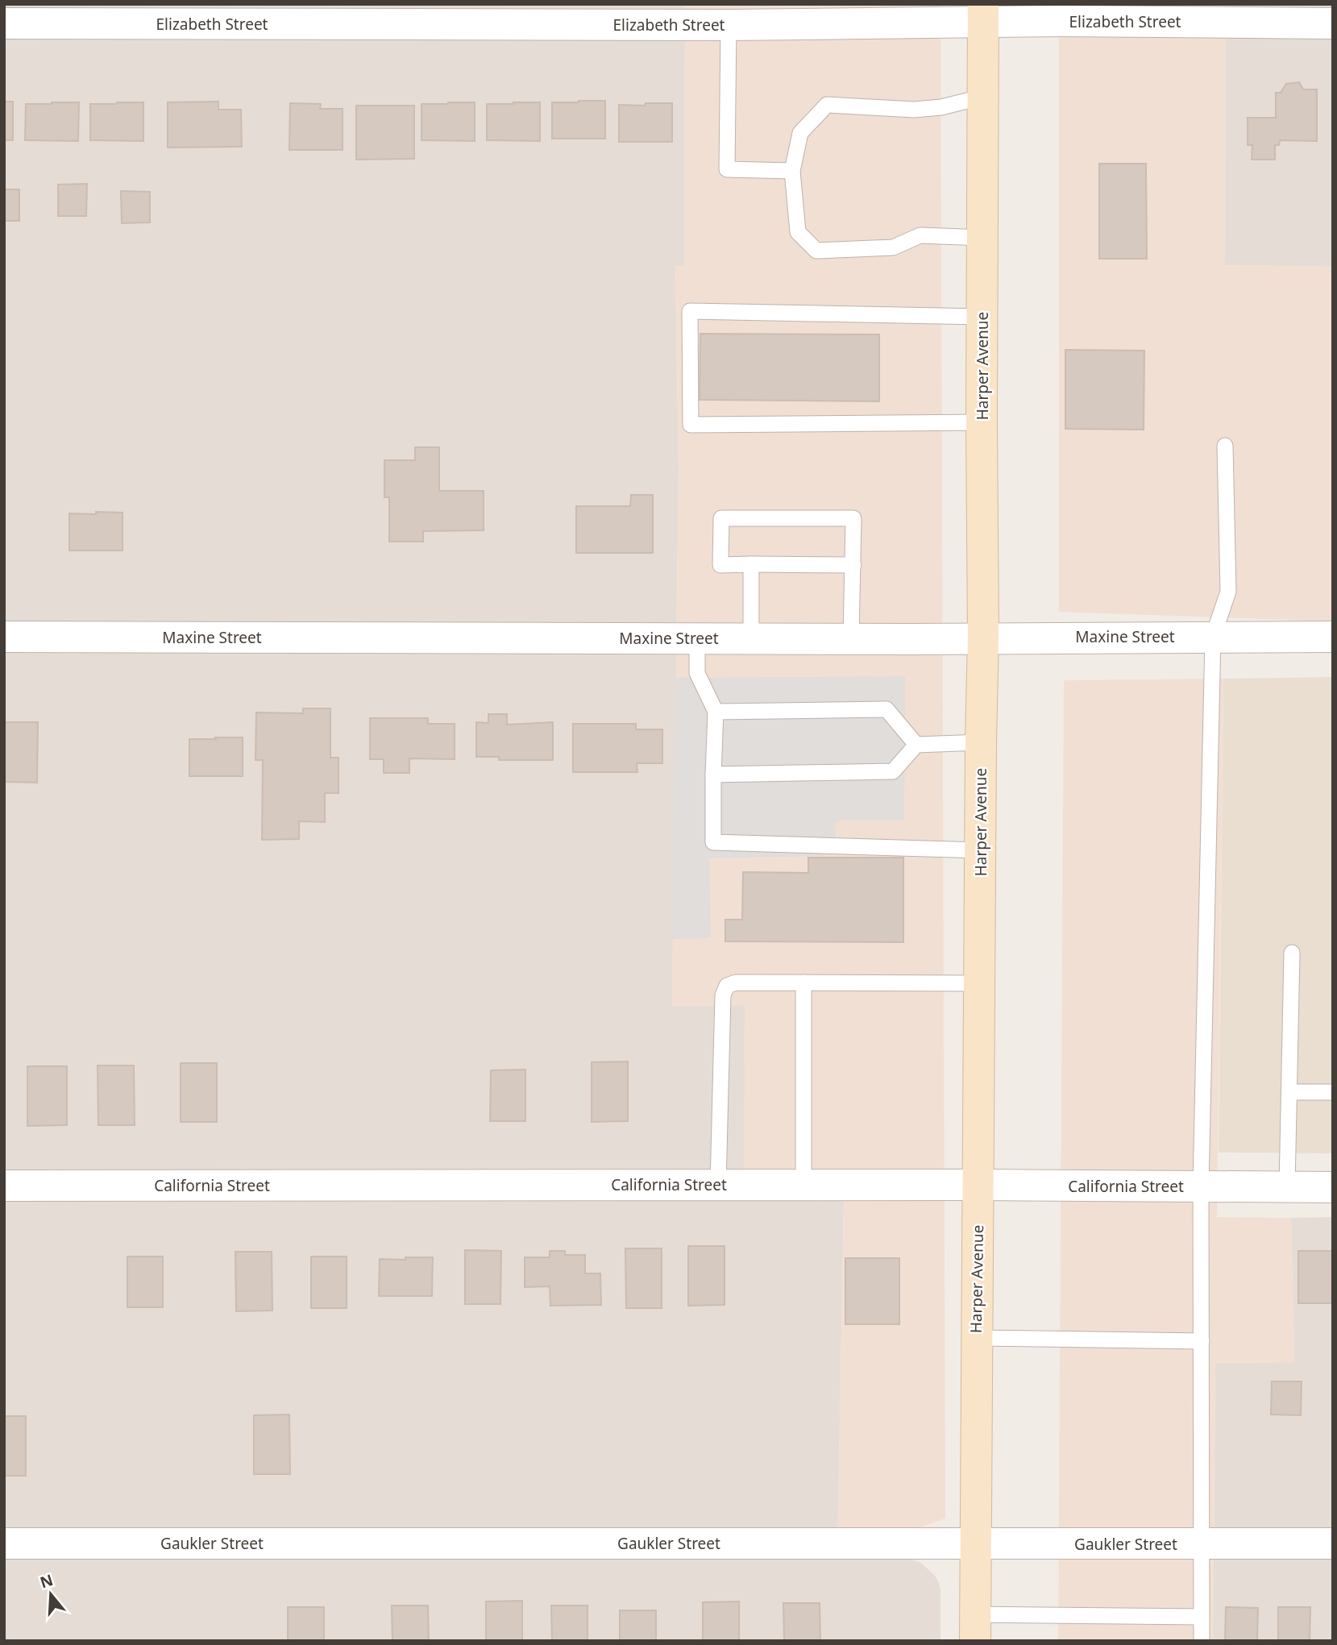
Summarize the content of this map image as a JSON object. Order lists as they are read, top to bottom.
{
  "streets": {
    "main road": ["Harper Avenue"],
    "street": [
      "Elizabeth Street",
      "Maxine Street",
      "California Street",
      "Gaukler Street"
    ]
  },
  "crossings": [
    ["Elizabeth Street", "Harper Avenue"],
    ["Harper Avenue", "Maxine Street"],
    ["Harper Avenue", "California Street"],
    ["Harper Avenue", "Gaukler Street"]
  ],
  "north": "top"
}
